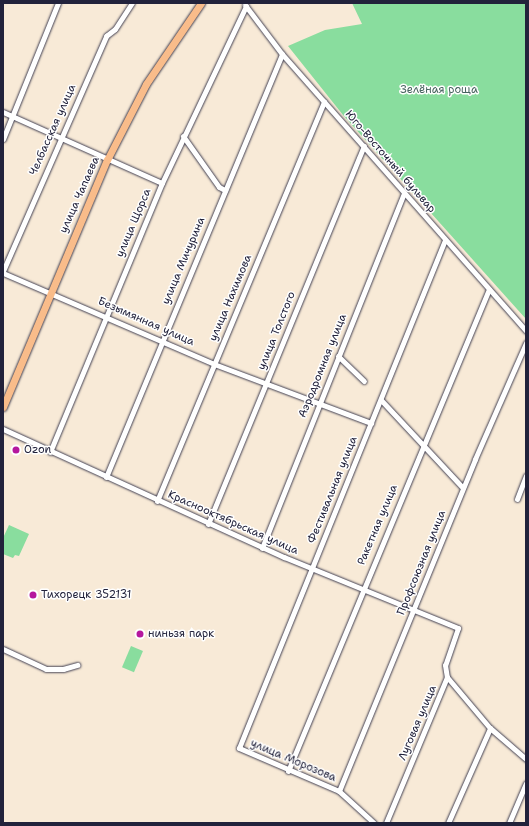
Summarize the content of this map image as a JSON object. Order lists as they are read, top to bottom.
{
  "streets": {
    "main road": ["улица Чапаева"],
    "street": [
      "Челбасская улица",
      "Юго-Восточный бульвар",
      "улица Щорса",
      "улица Мичурина",
      "улица Нахимова",
      "Безымянная улица",
      "улица Толстого",
      "Аэродромная улица",
      "Фестивальная улица",
      "Краснооктябрьская улица",
      "Ракетная улица",
      "Профсоюзная улица",
      "Луговая улица",
      "улица Морозова"
    ]
  },
  "crossings": [
    ["Челбасская улица", "Безымянная улица"],
    ["Юго-Восточный бульвар", "улица Щорса"],
    ["Юго-Восточный бульвар", "улица Мичурина"],
    ["Юго-Восточный бульвар", "улица Нахимова"],
    ["Юго-Восточный бульвар", "улица Толстого"],
    ["Юго-Восточный бульвар", "Аэродромная улица"],
    ["Юго-Восточный бульвар", "Фестивальная улица"],
    ["Юго-Восточный бульвар", "Ракетная улица"],
    ["улица Чапаева", "Безымянная улица"],
    ["улица Щорса", "Безымянная улица"],
    ["улица Щорса", "Краснооктябрьская улица"],
    ["улица Мичурина", "Безымянная улица"],
    ["улица Мичурина", "Краснооктябрьская улица"],
    ["улица Нахимова", "Безымянная улица"],
    ["улица Нахимова", "Краснооктябрьская улица"],
    ["Безымянная улица", "улица Толстого"],
    ["Безымянная улица", "Аэродромная улица"],
    ["Безымянная улица", "Фестивальная улица"],
    ["улица Толстого", "Краснооктябрьская улица"],
    ["Аэродромная улица", "Краснооктябрьская улица"],
    ["Фестивальная улица", "Краснооктябрьская улица"],
    ["Фестивальная улица", "улица Морозова"],
    ["Краснооктябрьская улица", "Ракетная улица"],
    ["Краснооктябрьская улица", "Профсоюзная улица"],
    ["Краснооктябрьская улица", "Луговая улица"],
    ["Ракетная улица", "улица Морозова"],
    ["Профсоюзная улица", "улица Морозова"]
  ],
  "parks": ["Зелёная роща"],
  "places": ["Ozon", "Тихорецк 352131", "ниньзя парк"]
}
